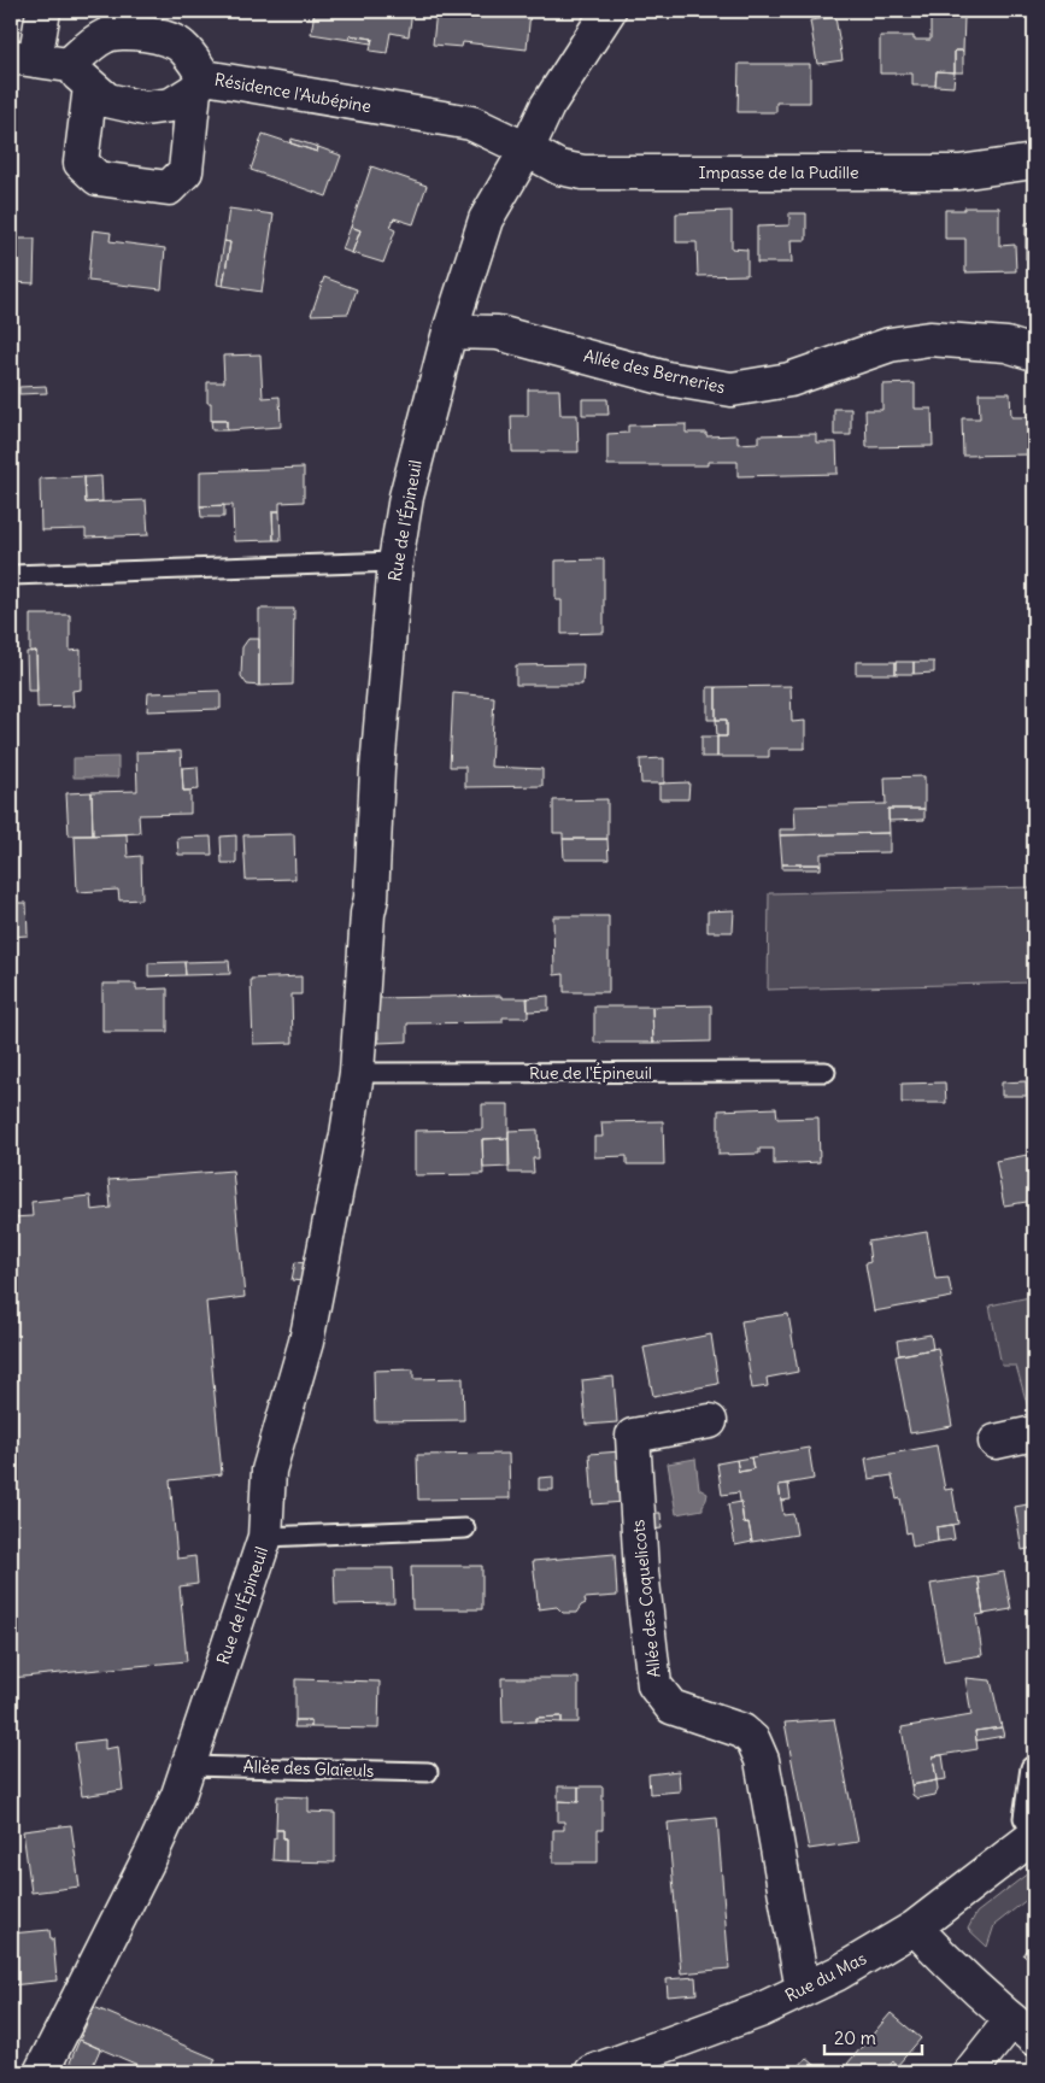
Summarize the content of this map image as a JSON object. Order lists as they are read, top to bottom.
{
  "streets": {
    "street": [
      "Résidence l'Aubépine",
      "Impasse de la Pudille",
      "Allée des Berneries",
      "Rue de l'Épineuil",
      "Allée des Coquelicots",
      "Rue du Mas"
    ],
    "lane": ["Allée des Glaïeuls"]
  },
  "crossings": [
    ["Résidence l'Aubépine", "Impasse de la Pudille"],
    ["Résidence l'Aubépine", "Rue de l'Épineuil"],
    ["Impasse de la Pudille", "Rue de l'Épineuil"],
    ["Allée des Berneries", "Rue de l'Épineuil"],
    ["Rue de l'Épineuil", "Allée des Glaïeuls"],
    ["Allée des Coquelicots", "Rue du Mas"]
  ],
  "scale_bar": "20 m"
}
